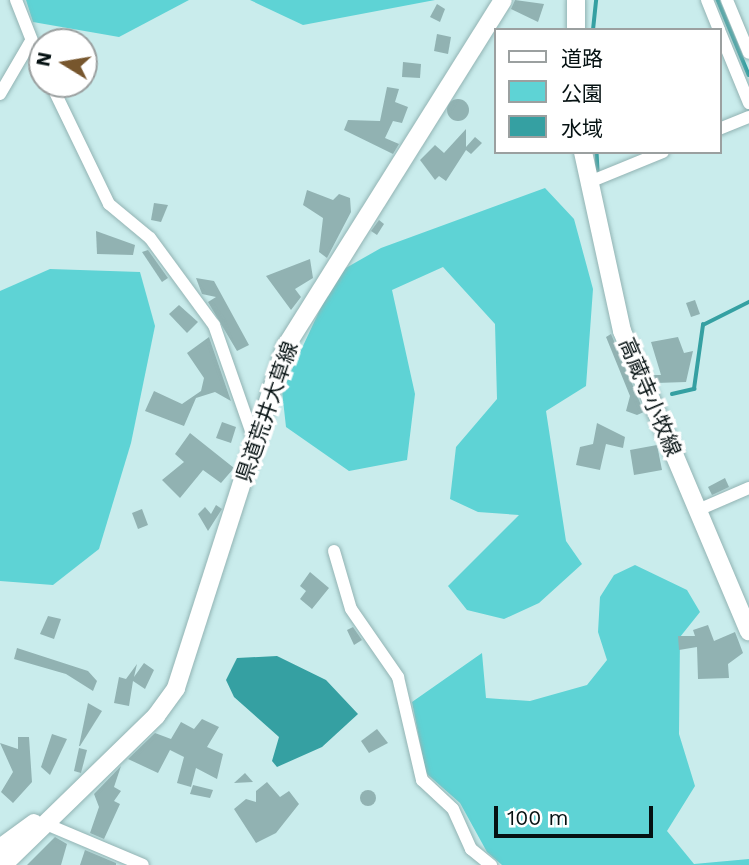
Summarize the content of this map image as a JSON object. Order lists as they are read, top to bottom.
{
  "streets": {
    "main road": ["高蔵寺小牧線", "県道荒井大草線"]
  },
  "legend": ["道路", "公園", "水域"],
  "scale_bar": "100 m",
  "north": "left"
}
